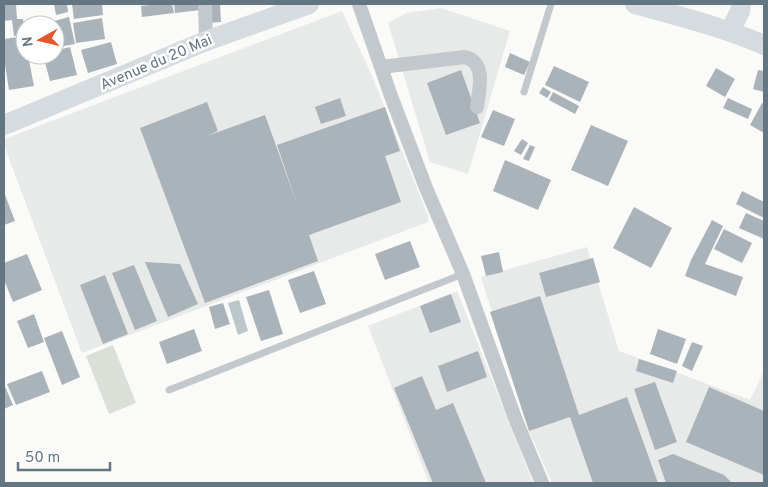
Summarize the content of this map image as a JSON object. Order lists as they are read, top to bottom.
{
  "streets": {
    "main road": ["Avenue du 20 Mai"]
  },
  "scale_bar": "50 m",
  "north": "left"
}
